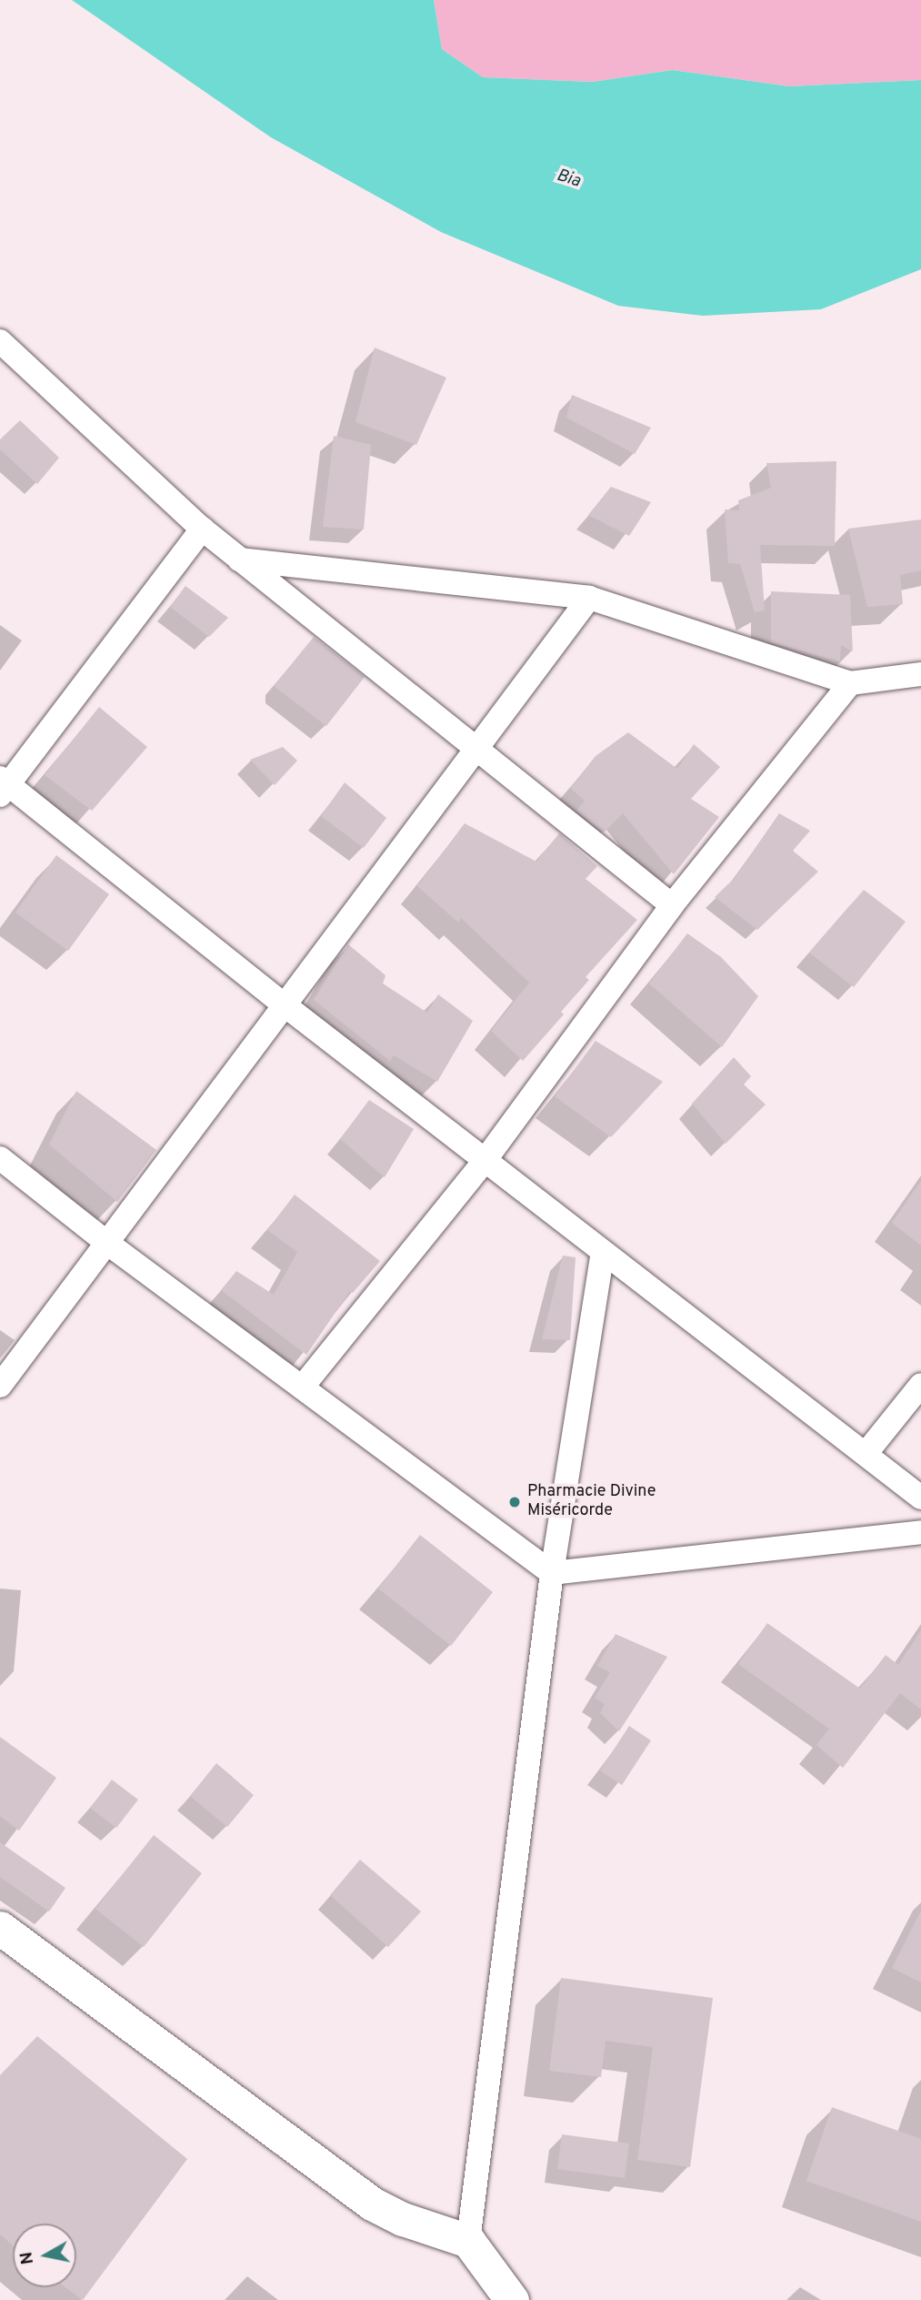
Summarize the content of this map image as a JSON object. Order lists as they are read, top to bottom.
{
  "water": ["Bia"],
  "places": ["Pharmacie Divine Miséricorde"],
  "north": "left"
}
